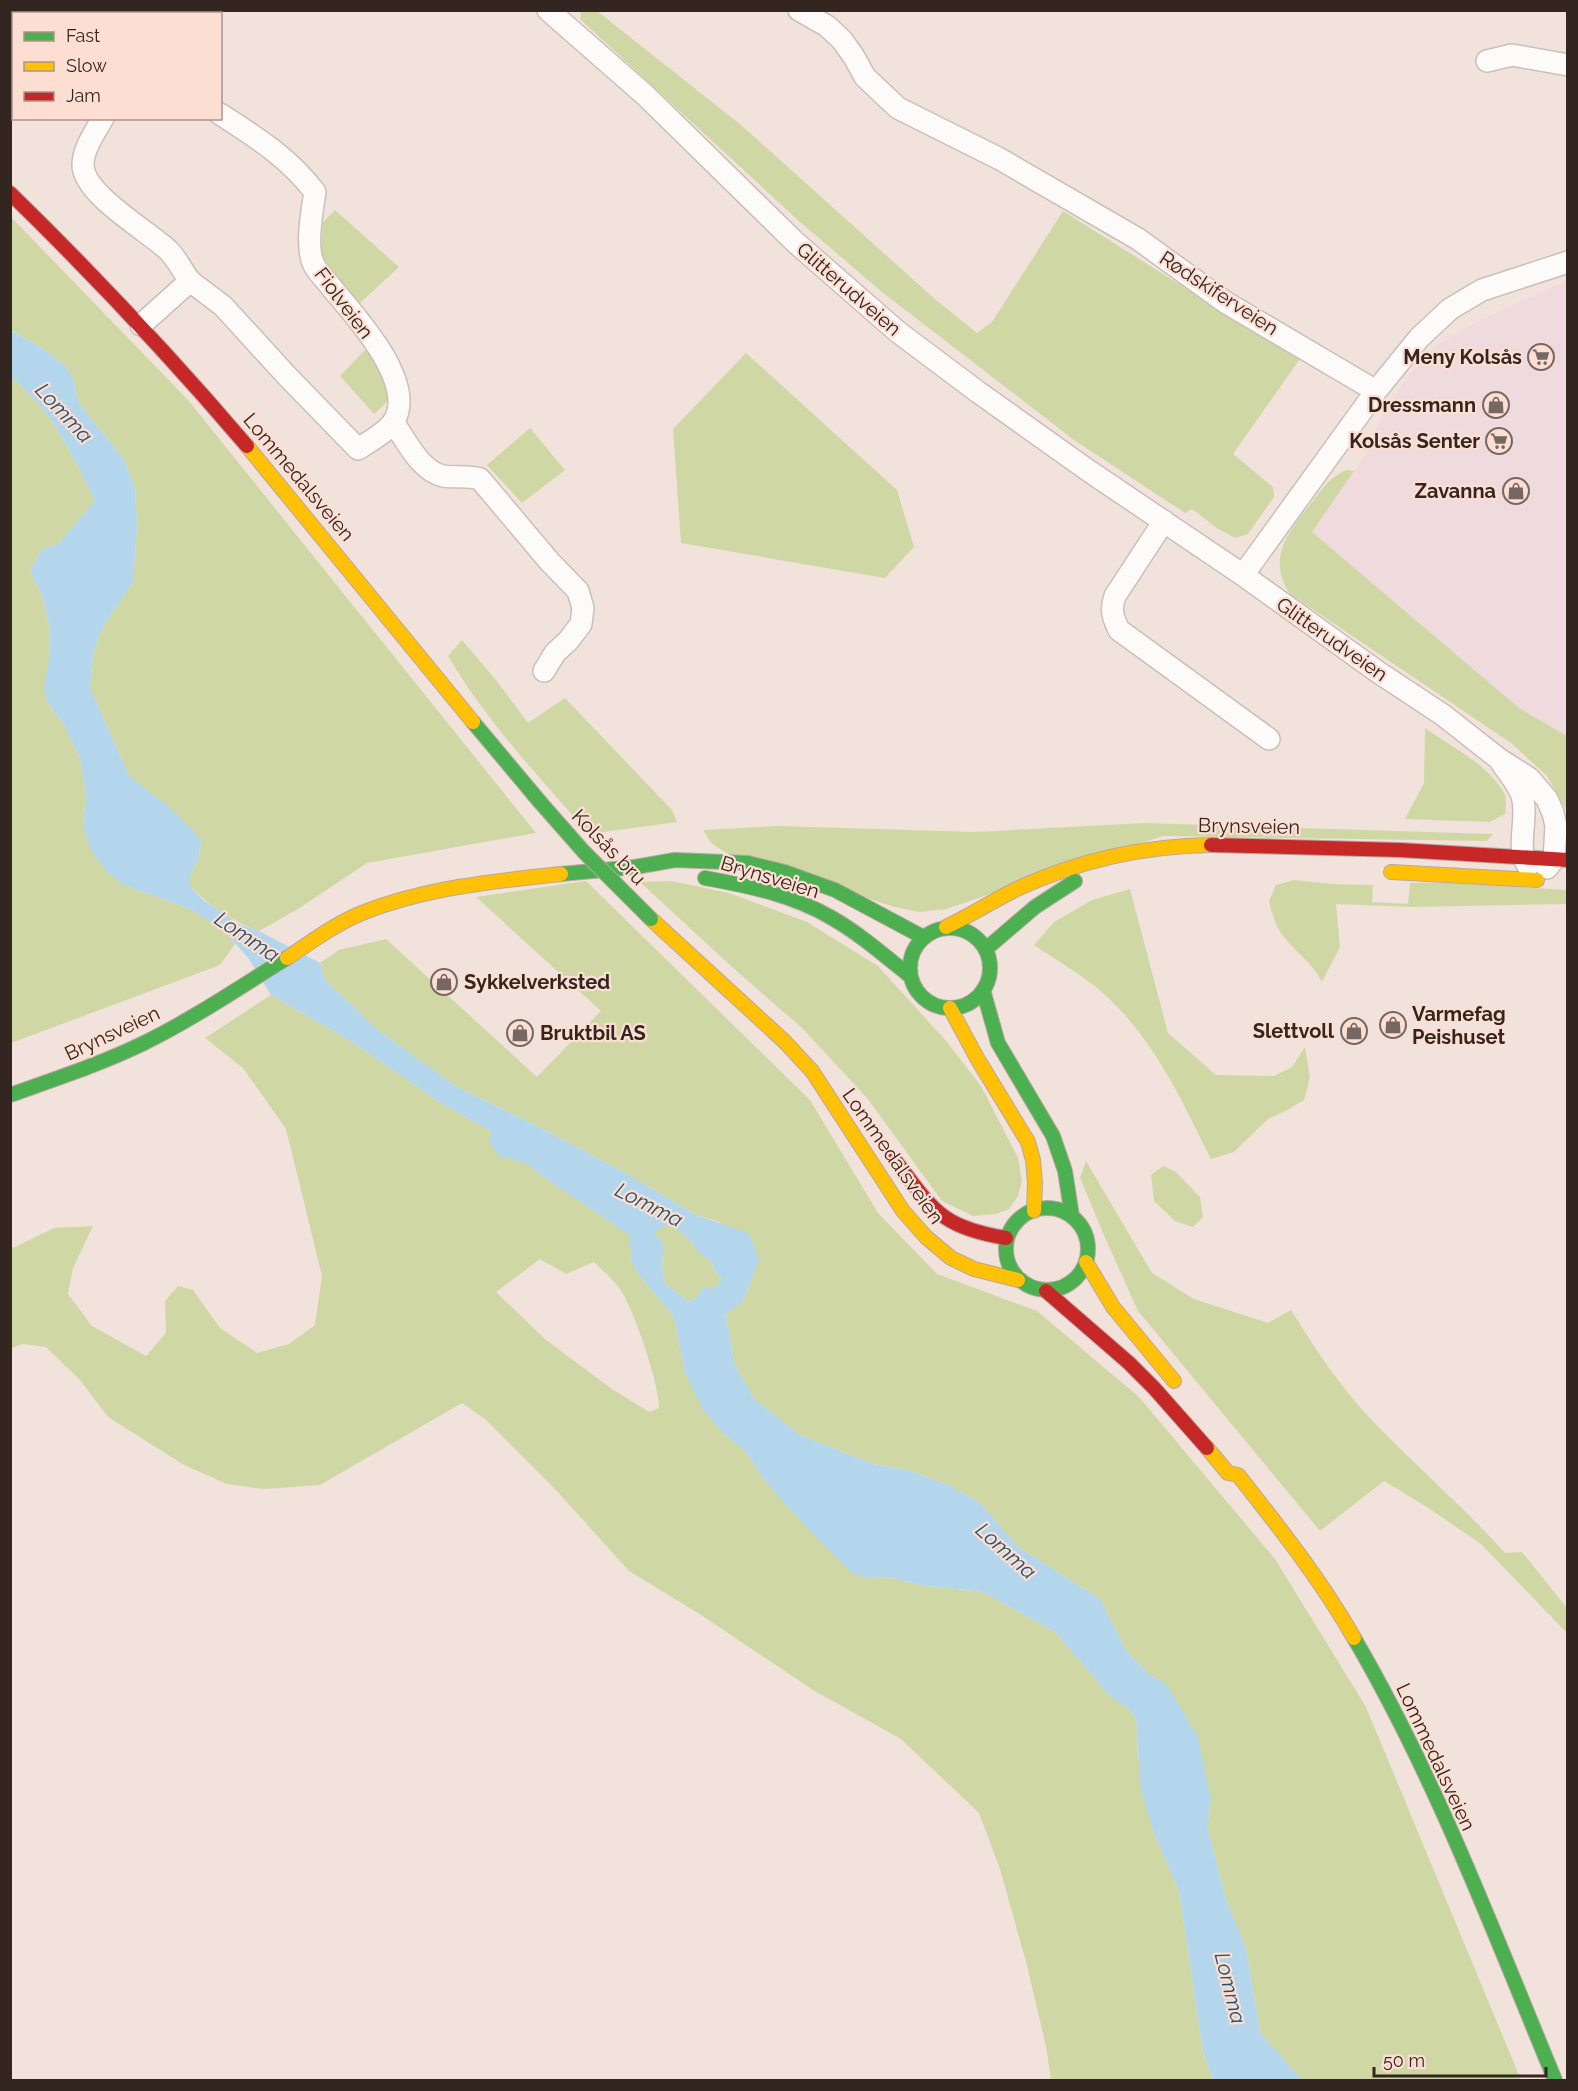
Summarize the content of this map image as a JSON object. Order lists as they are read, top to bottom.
{
  "streets": {
    "main road": ["Lommedalsveien", "Brynsveien", "Kolsås bru"],
    "street": ["Glitterudveien", "Rødskiferveien", "Fiolveien"]
  },
  "crossings": [
    ["Glitterudveien", "Brynsveien"],
    ["Lommedalsveien", "Kolsås bru"]
  ],
  "water": ["Lomma"],
  "places": {
    "supermarket": ["Meny Kolsås", "Kolsås Senter"],
    "shop": [
      "Dressmann",
      "Zavanna",
      "Sykkelverksted",
      "Varmefag Peishuset",
      "Slettvoll",
      "Bruktbil AS"
    ]
  },
  "legend": ["Fast", "Slow", "Jam"],
  "scale_bar": "50 m"
}
